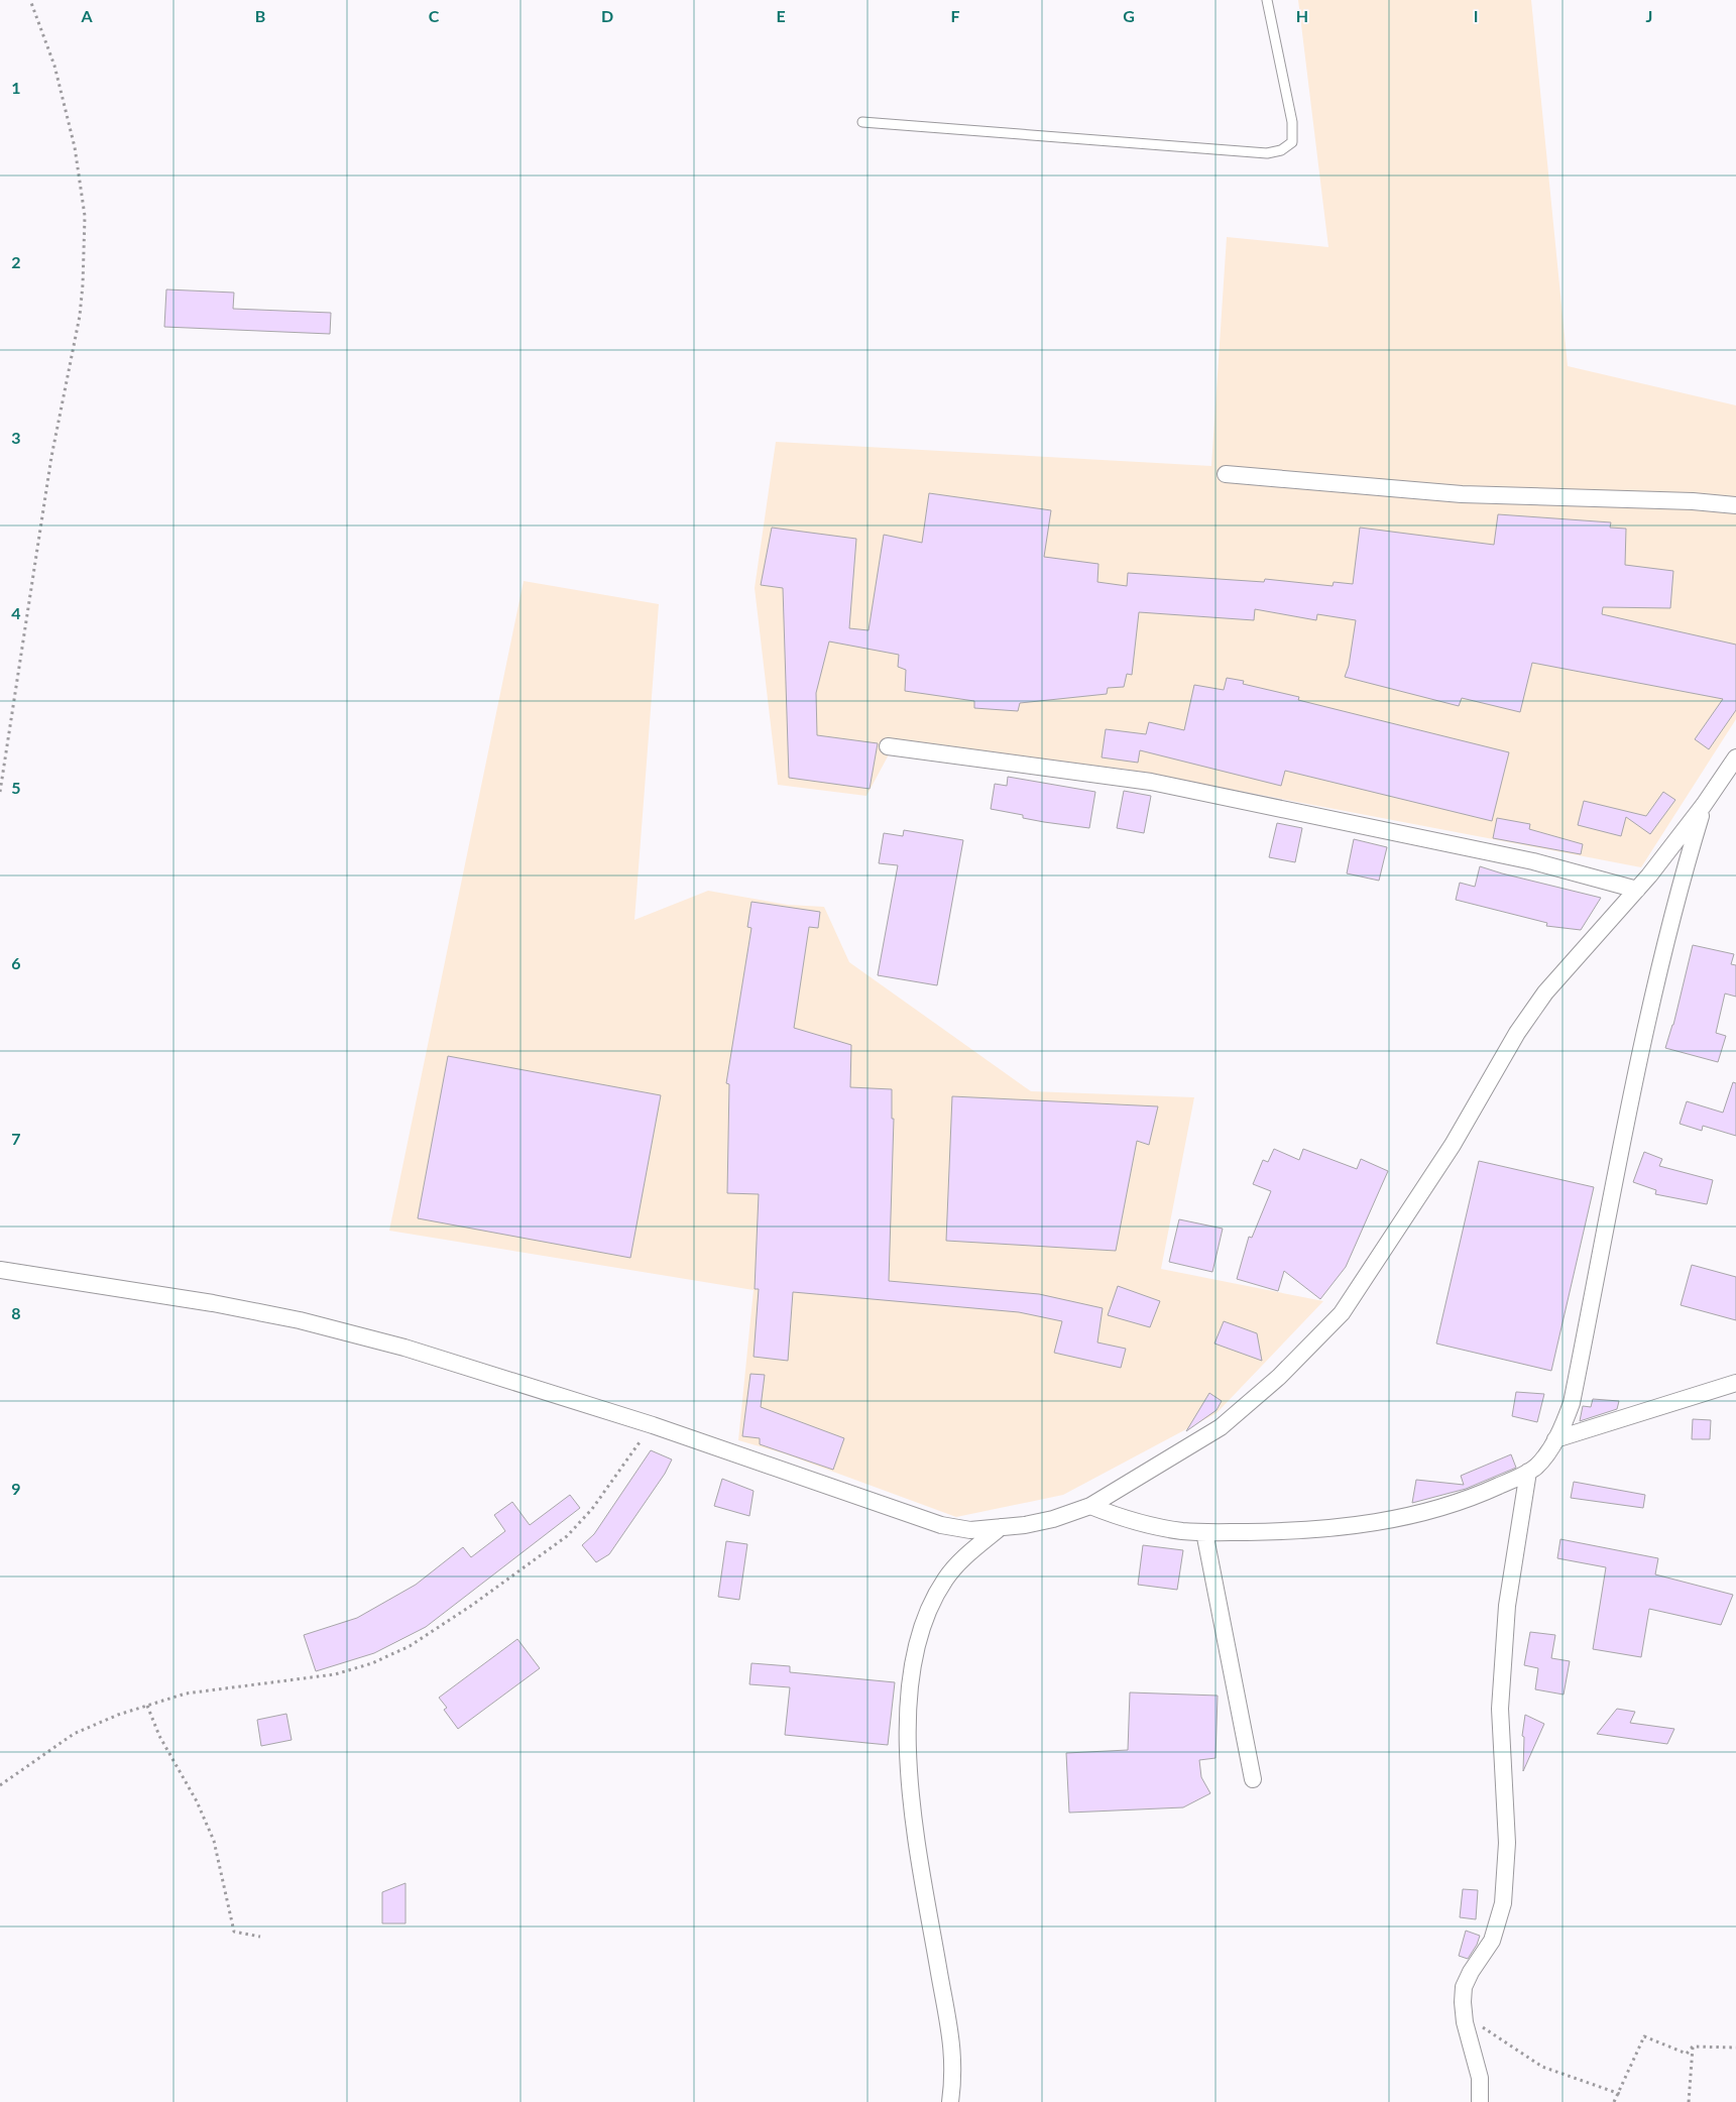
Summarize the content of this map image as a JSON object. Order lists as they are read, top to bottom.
{
  "grid": {
    "columns": [
      "A",
      "B",
      "C",
      "D",
      "E",
      "F",
      "G",
      "H",
      "I",
      "J"
    ],
    "rows": [
      "1",
      "2",
      "3",
      "4",
      "5",
      "6",
      "7",
      "8",
      "9"
    ]
  }
}
